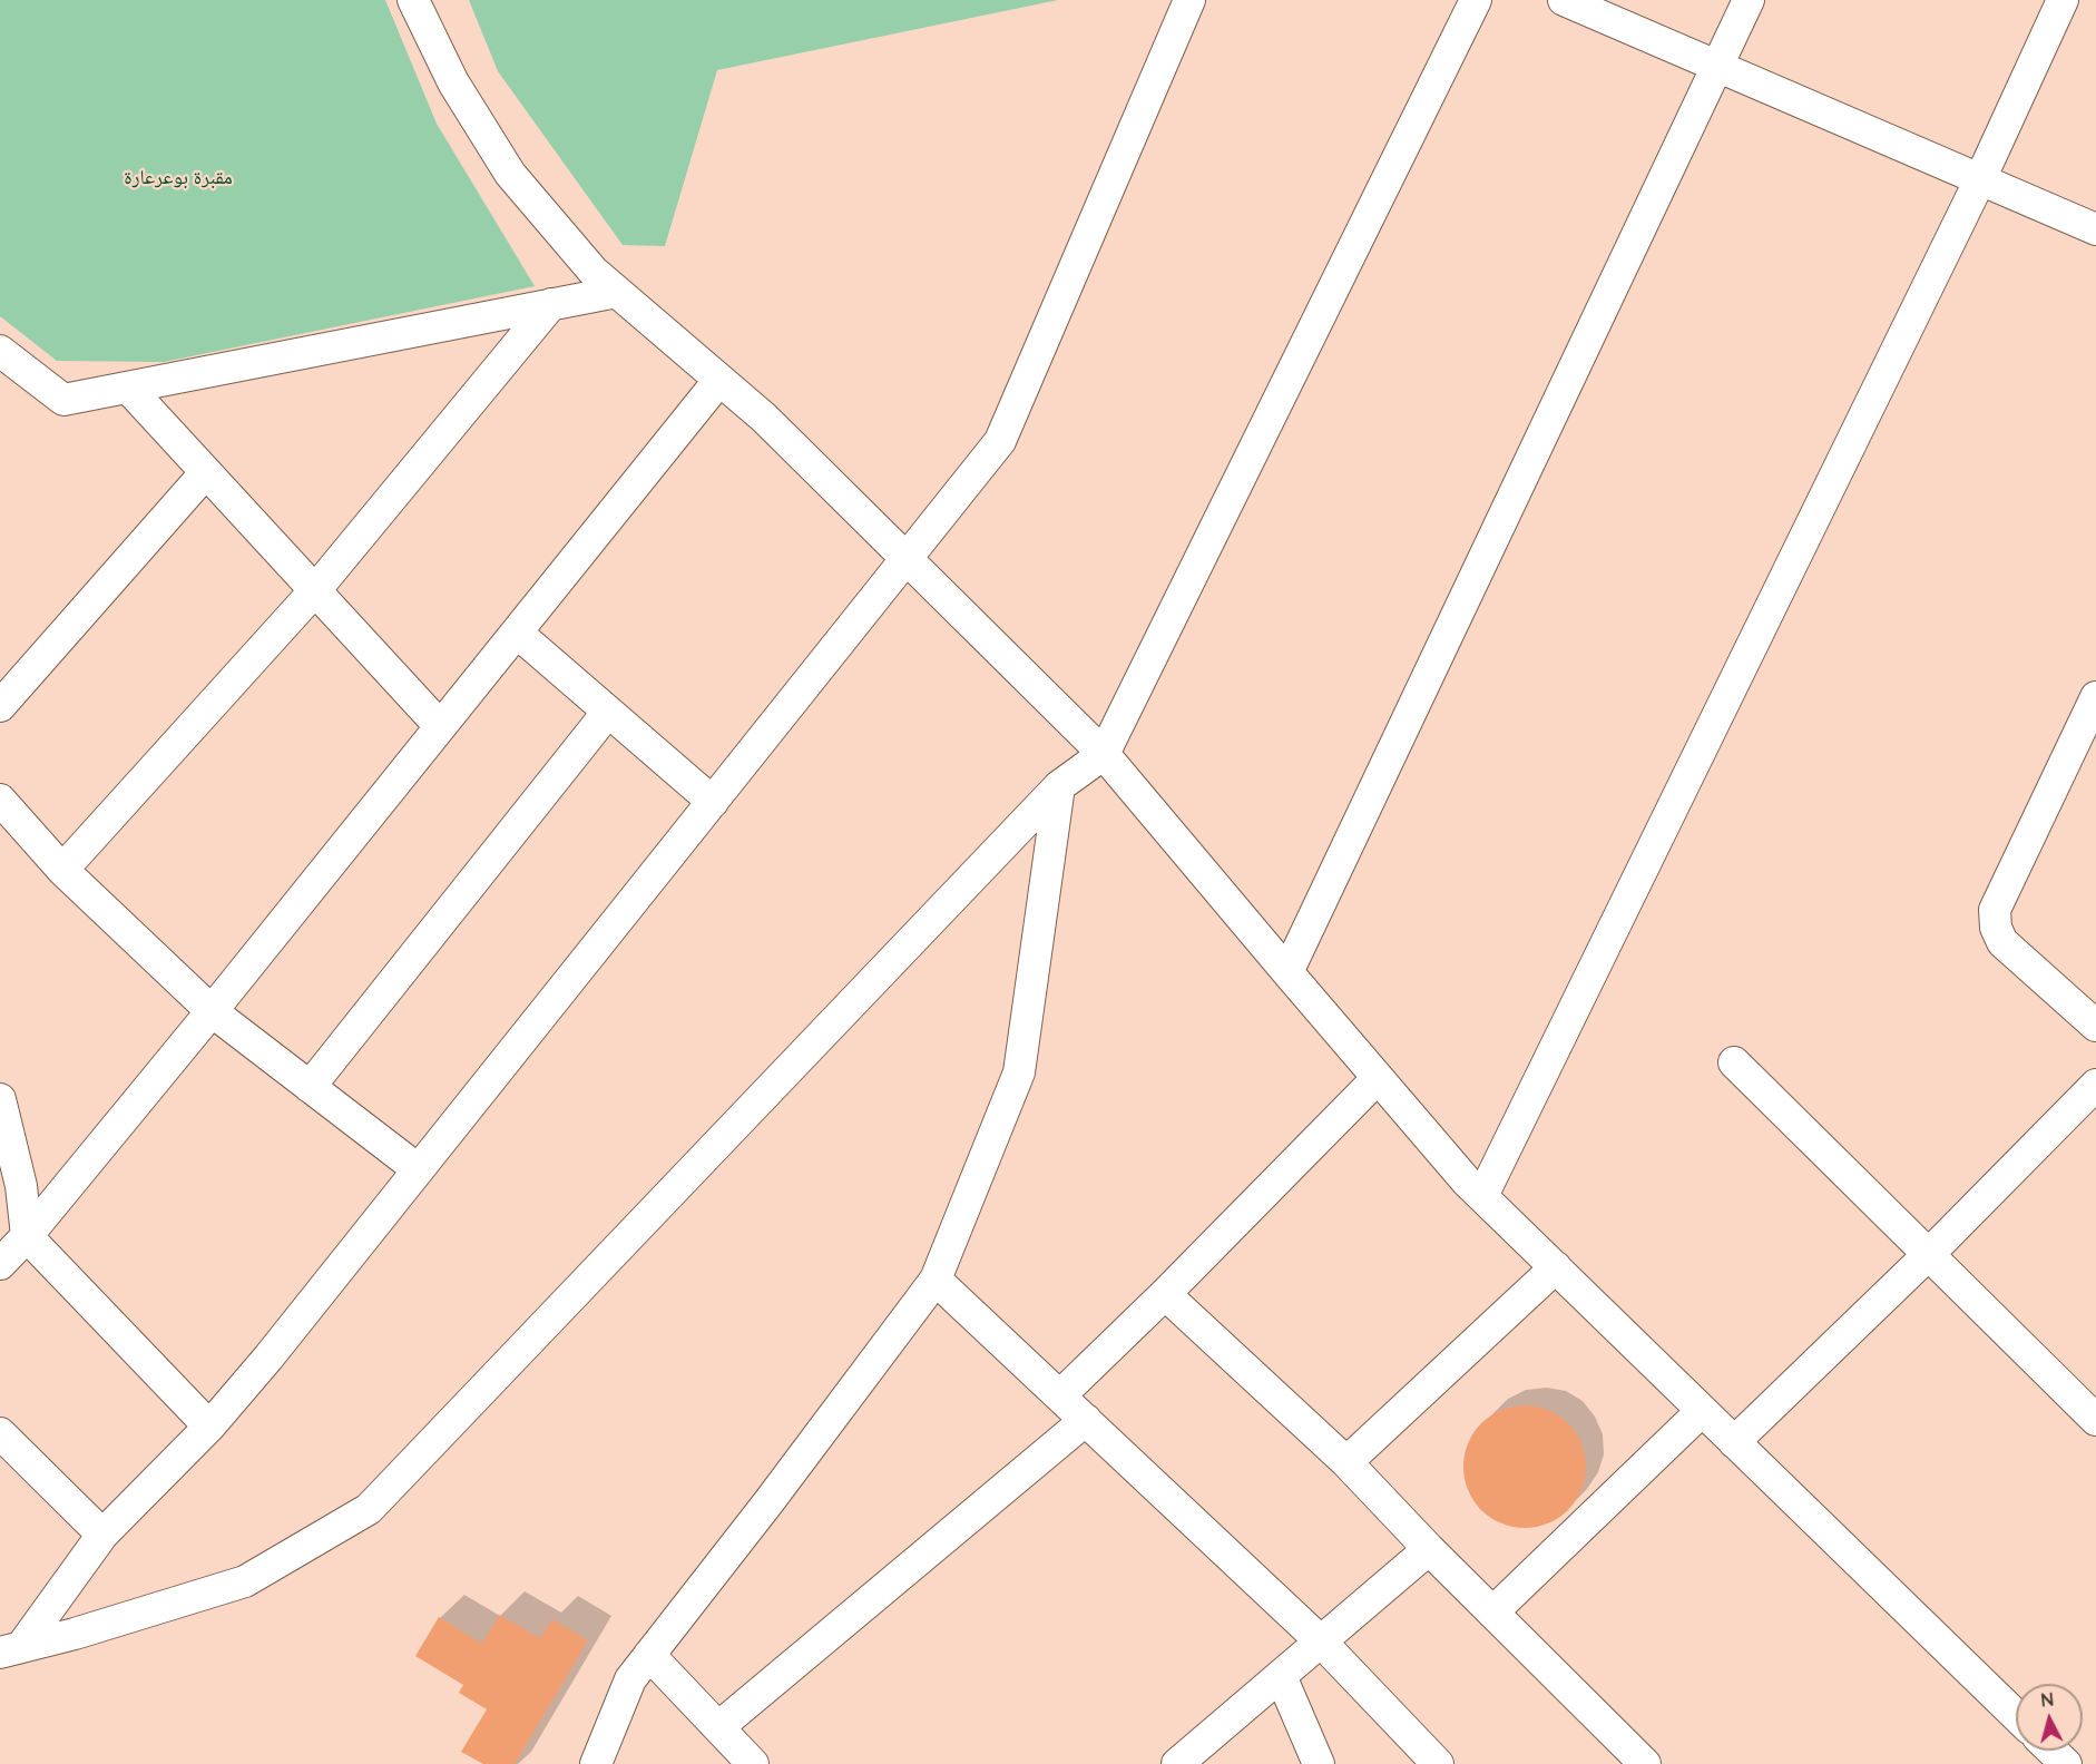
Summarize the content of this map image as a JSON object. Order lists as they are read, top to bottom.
{
  "parks": ["مقبرة بوعرعارة"],
  "north": "top"
}
